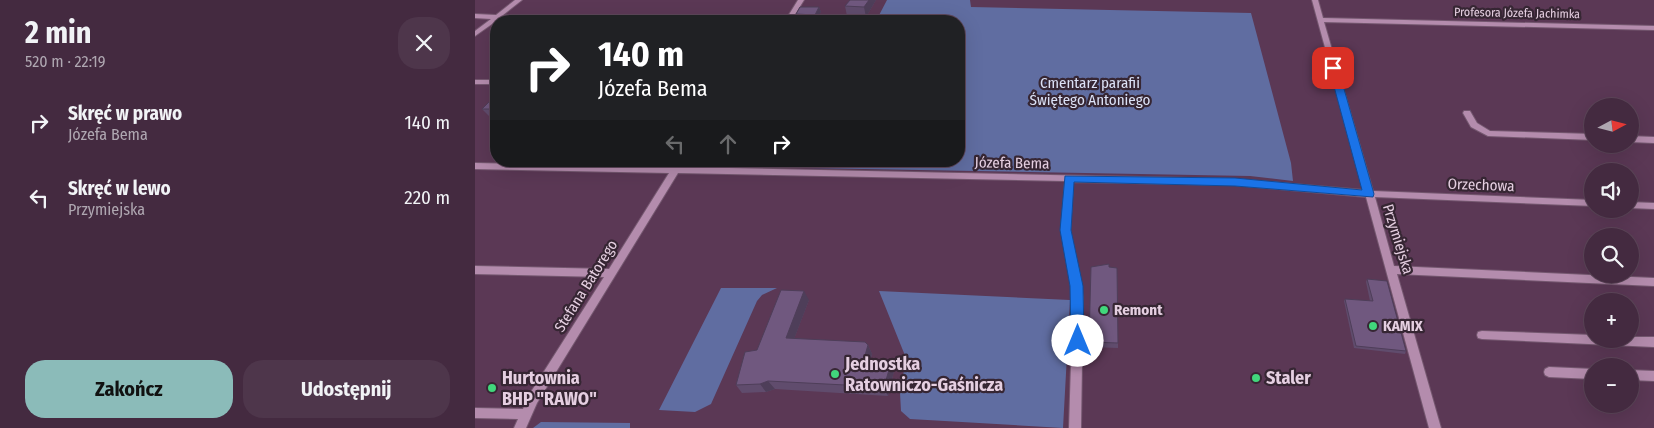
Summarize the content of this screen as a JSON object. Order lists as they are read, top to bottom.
{
  "streets": {
    "street": [
      "Profesora Józefa Jachimka",
      "Józefa Bema",
      "Orzechowa",
      "Przymiejska",
      "Stefana Batorego"
    ]
  },
  "crossings": [
    ["Profesora Józefa Jachimka", "Przymiejska"],
    ["Józefa Bema", "Orzechowa"],
    ["Józefa Bema", "Przymiejska"],
    ["Józefa Bema", "Stefana Batorego"],
    ["Orzechowa", "Przymiejska"]
  ],
  "parks": ["Cmentarz parafii Świętego Antoniego"],
  "places": [
    "Remont",
    "KAMIX",
    "Jednostka Ratowniczo-Gaśnicza",
    "Staler",
    "Hurtownia BHP \"RAWO\""
  ],
  "north": "right",
  "page": {
    "heading": ["2 min", "520 m · 22:19"],
    "turn": ["140 m", "Józefa Bema"],
    "list": [
      {
        "name": "Skręć w prawo",
        "note": "Józefa Bema",
        "value": "140 m"
      },
      {
        "name": "Skręć w lewo",
        "note": "Przymiejska",
        "value": "220 m"
      }
    ],
    "map_buttons": ["+", "−"],
    "buttons": ["Zakończ", "Udostępnij"]
  }
}
